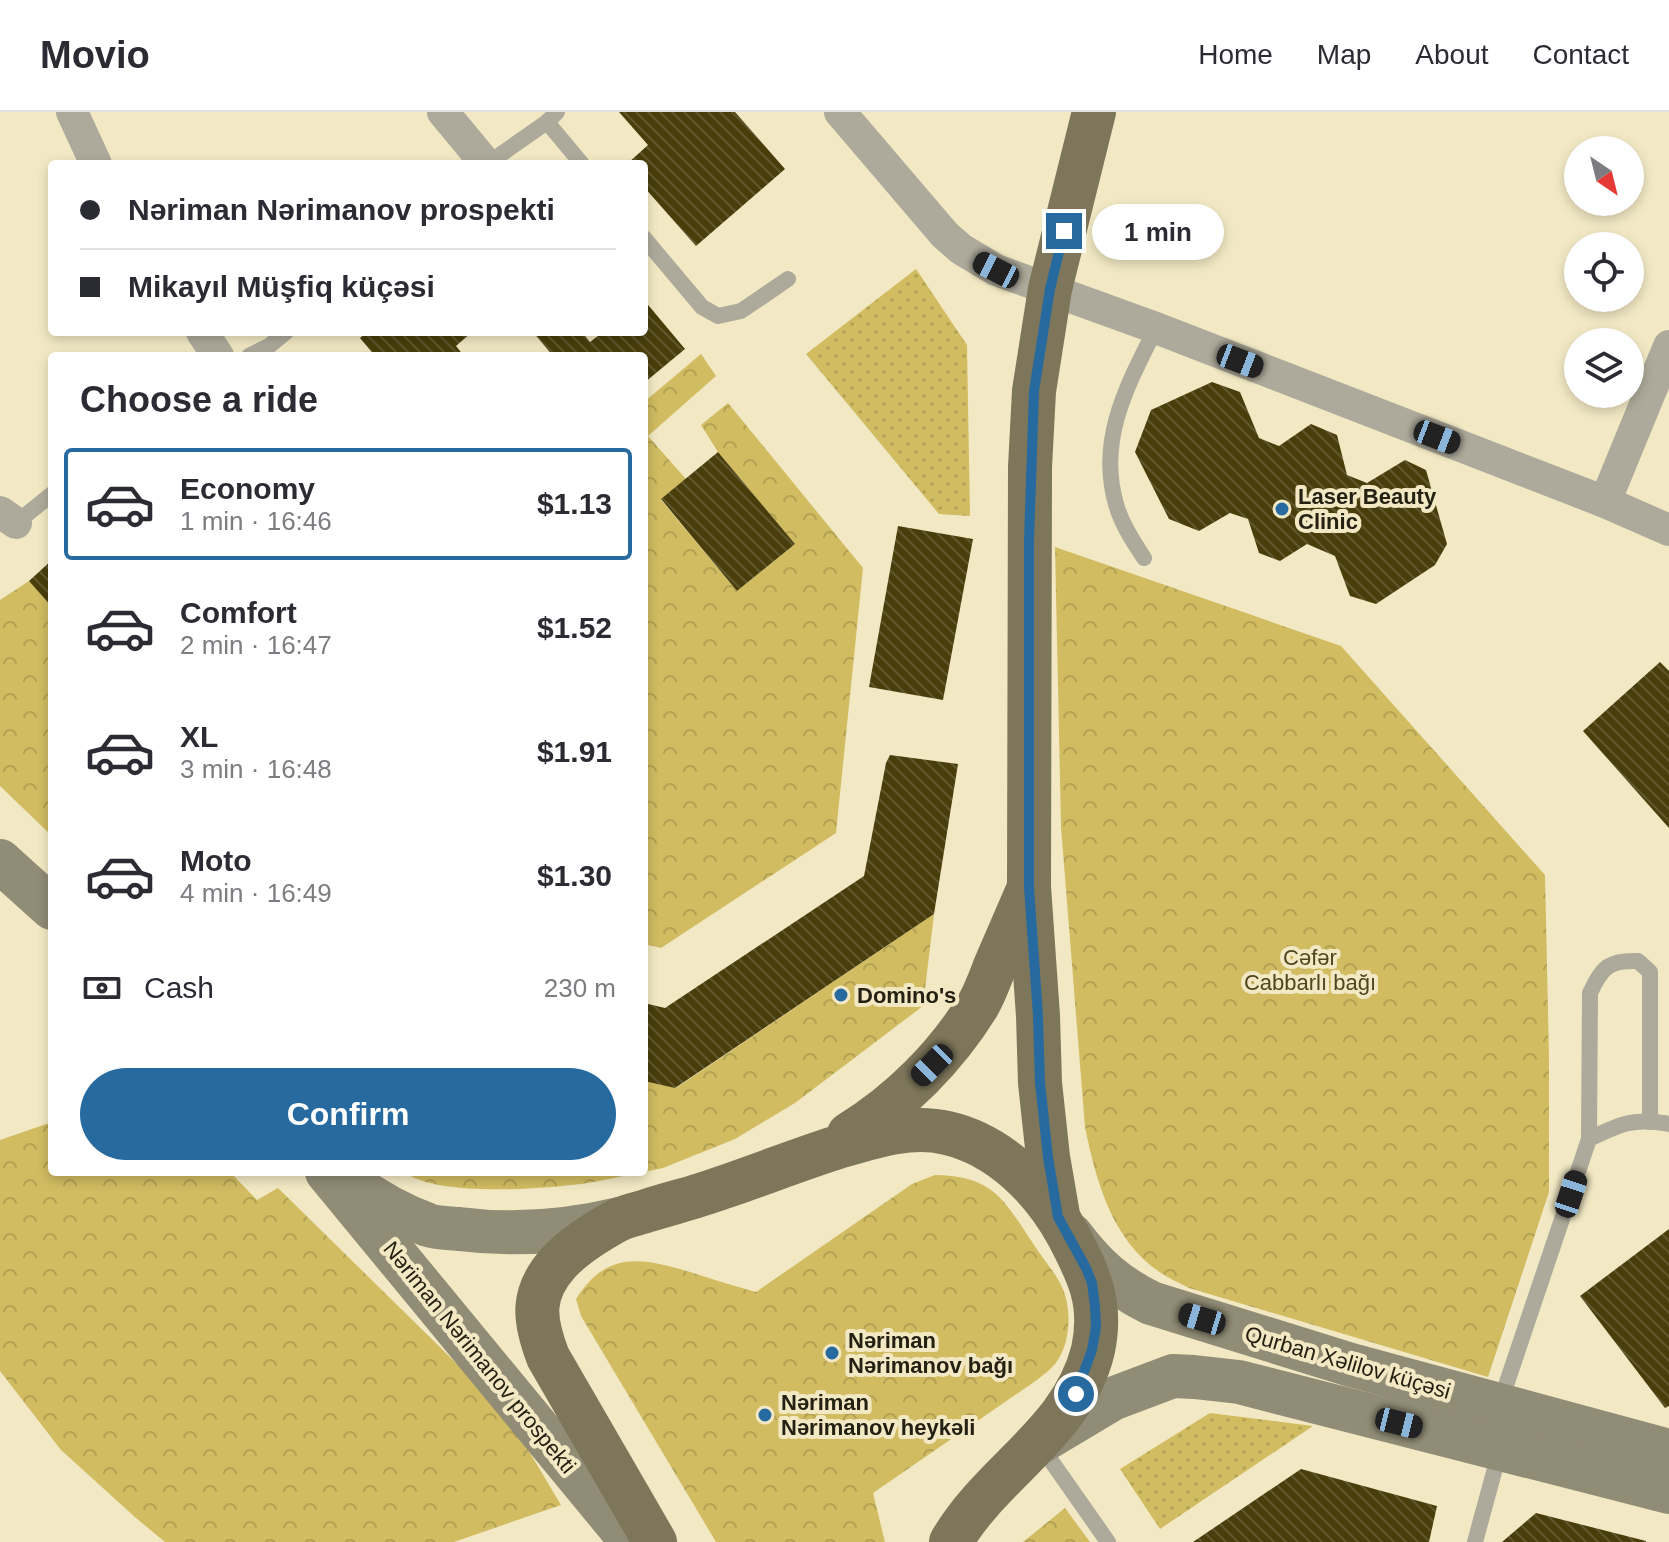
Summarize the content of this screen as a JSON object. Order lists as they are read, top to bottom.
{
  "streets": {
    "main road": ["Nəriman Nərimanov prospekti", "Qurban Xəlilov küçəsi"]
  },
  "crossings": [
    ["Nəriman Nərimanov prospekti", "Qurban Xəlilov küçəsi"]
  ],
  "parks": ["Cəfər Cabbarlı bağı"],
  "places": [
    "Laser Beauty Clinic",
    "Domino's",
    "Nəriman Nərimanov bağı",
    "Nəriman Nərimanov heykəli"
  ],
  "north": "bottom right",
  "page": {
    "header": "Movio",
    "nav": [
      "Home",
      "Map",
      "About",
      "Contact"
    ],
    "banner": ["Nəriman Nərimanov prospekti", "Mikayıl Müşfiq küçəsi"],
    "bubble": "1 min",
    "heading": "Choose a ride",
    "list": [
      {
        "name": "Economy",
        "note": "1 min · 16:46",
        "value": "$1.13"
      },
      {
        "name": "Comfort",
        "note": "2 min · 16:47",
        "value": "$1.52"
      },
      {
        "name": "XL",
        "note": "3 min · 16:48",
        "value": "$1.91"
      },
      {
        "name": "Moto",
        "note": "4 min · 16:49",
        "value": "$1.30"
      }
    ],
    "pay": ["Cash", "230 m"],
    "buttons": "Confirm"
  }
}
